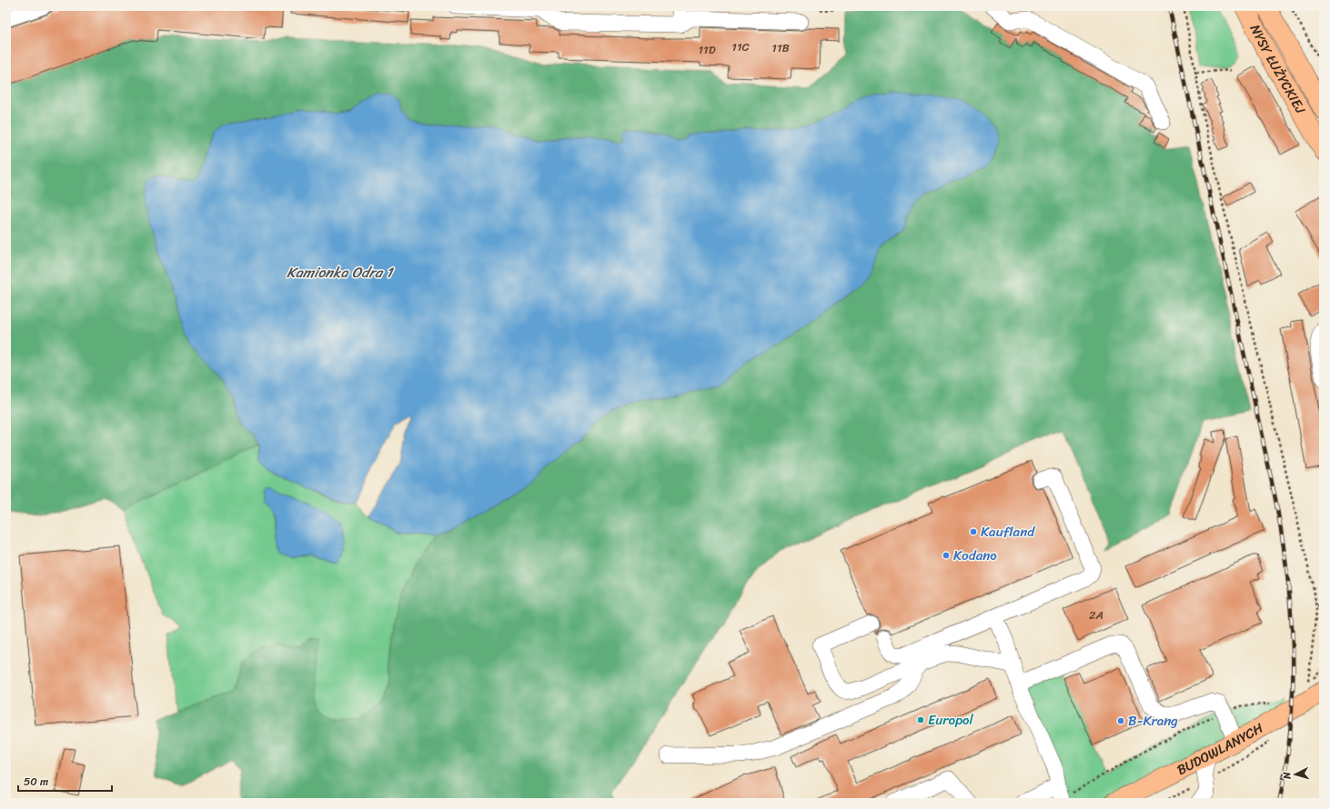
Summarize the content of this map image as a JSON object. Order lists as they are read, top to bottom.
{
  "streets": {
    "main road": ["NYSY ŁUŻYCKIEJ", "BUDOWLANYCH"]
  },
  "water": ["Kamionka Odra 1"],
  "places": [
    "Kaufland",
    "Kodano",
    "Europol",
    "B-Krang"
  ],
  "house_numbers": [
    "11C",
    "11B",
    "11D",
    "2A"
  ],
  "scale_bar": "50 m",
  "north": "left"
}
